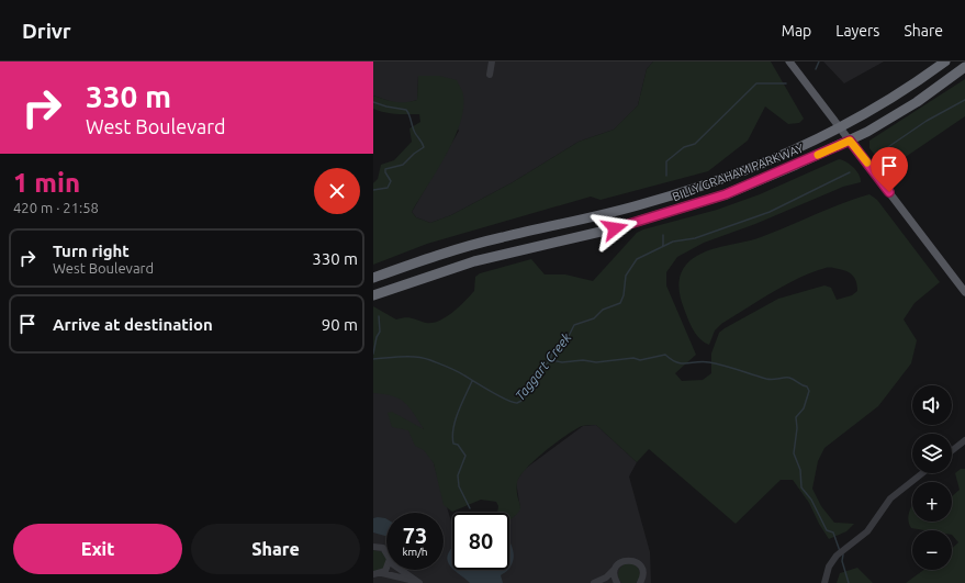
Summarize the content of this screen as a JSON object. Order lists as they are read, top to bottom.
{
  "streets": {
    "highway": ["BILLY GRAHAM PARKWAY"]
  },
  "water": ["Taggart Creek"],
  "page": {
    "header": "Drivr",
    "nav": ["Map", "Layers", "Share"],
    "turn": ["330 m", "West Boulevard"],
    "heading": ["1 min", "420 m · 21:58"],
    "list": [
      {
        "name": "Turn right",
        "note": "West Boulevard",
        "value": "330 m"
      },
      {
        "name": "Arrive at destination",
        "value": "90 m"
      }
    ],
    "map_buttons": ["+", "−"],
    "speed": "73 km/h",
    "limit": "80",
    "buttons": ["Exit", "Share"]
  }
}
